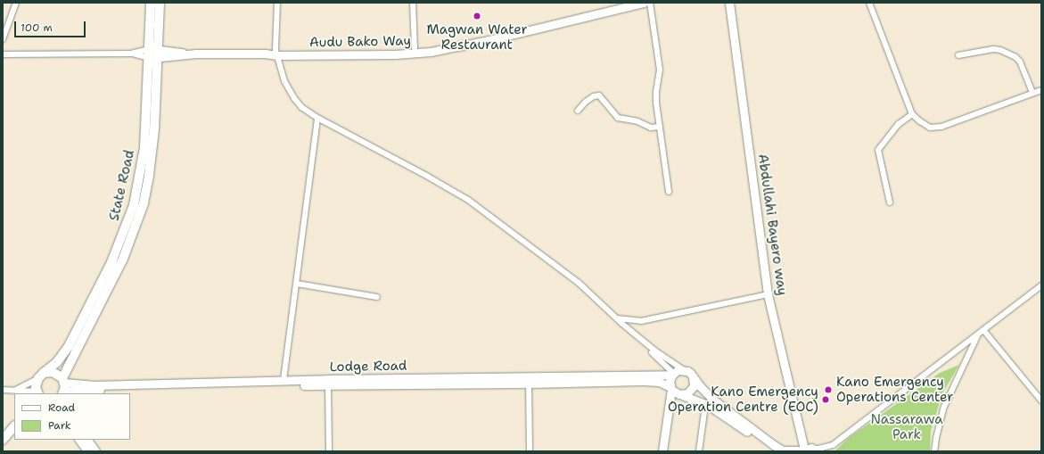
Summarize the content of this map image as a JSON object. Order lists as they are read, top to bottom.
{
  "streets": {
    "main road": ["State Road"],
    "street": ["Audu Bako Way", "Abdullahi Bayero way", "Lodge Road"]
  },
  "crossings": [
    ["Audu Bako Way", "State Road"],
    ["State Road", "Lodge Road"]
  ],
  "parks": ["Nassarawa Park"],
  "places": ["Magwan Water Restaurant", "Kano Emergency Operations Center", "Kano Emergency Operation Centre (EOC)"],
  "legend": ["Road", "Park"],
  "scale_bar": "100 m"
}
